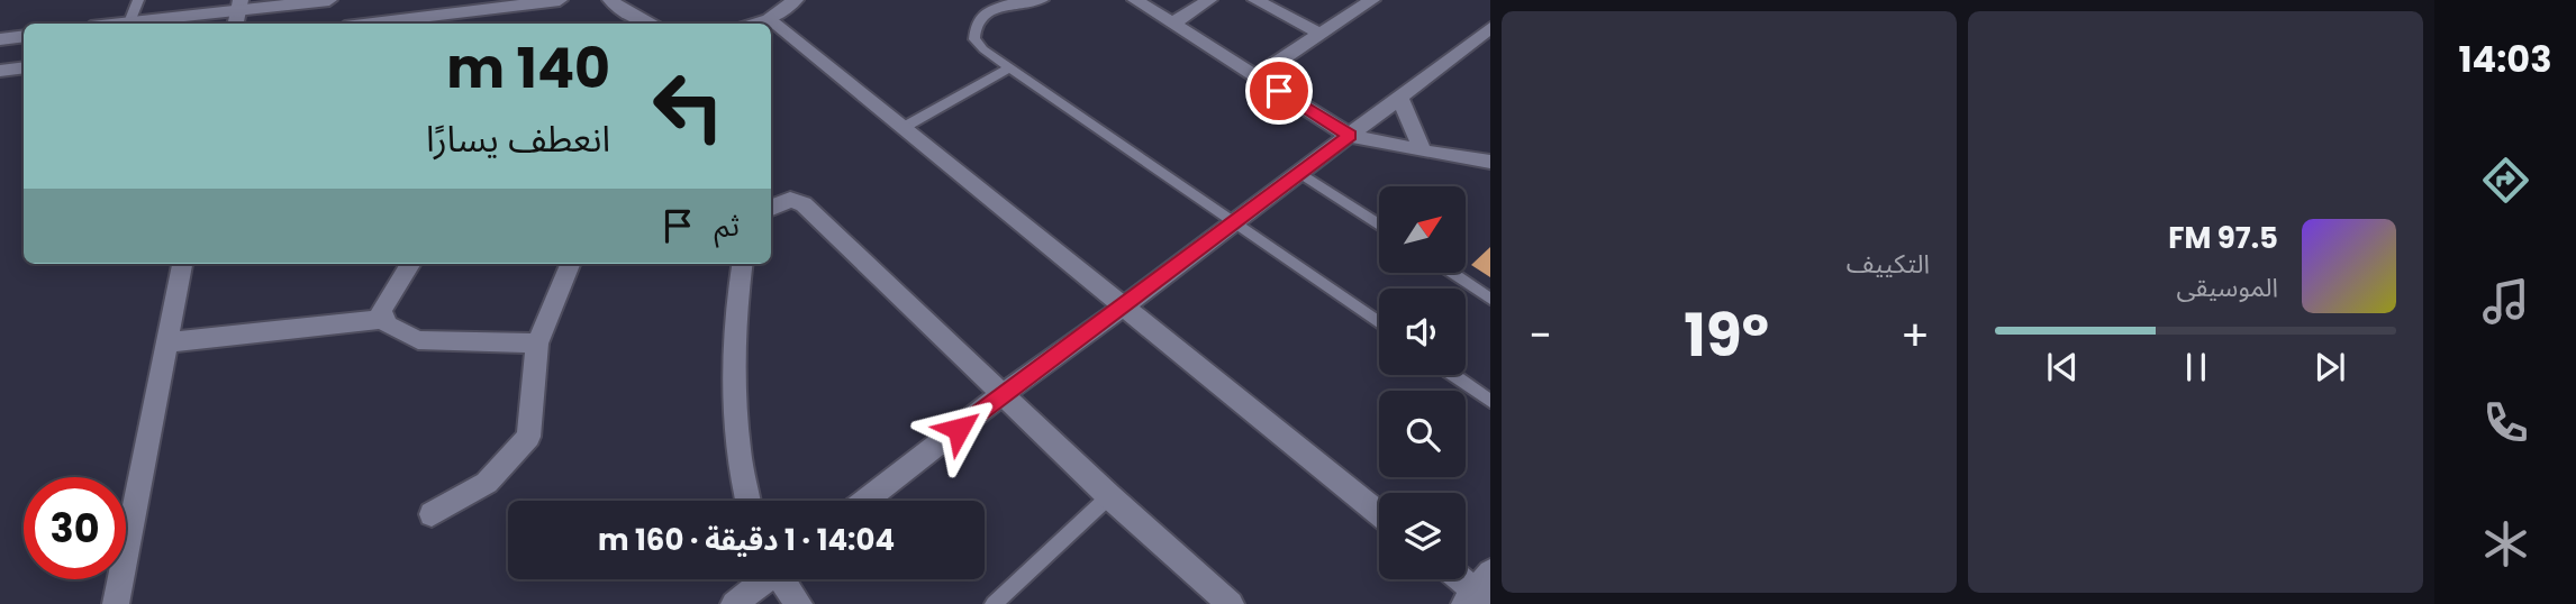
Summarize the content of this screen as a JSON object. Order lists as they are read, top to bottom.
{
  "north": "top right",
  "page": {
    "tabs": "14:03",
    "tile": "التكييف",
    "turn": ["140 m", "انعطف يسارًا"],
    "then": "ثم",
    "song": ["97.5 FM", "الموسيقى"],
    "heat": ["−", "19°", "+"],
    "limit": "30",
    "trip": "14:04 · 1 دقيقة · 160 m"
  }
}
